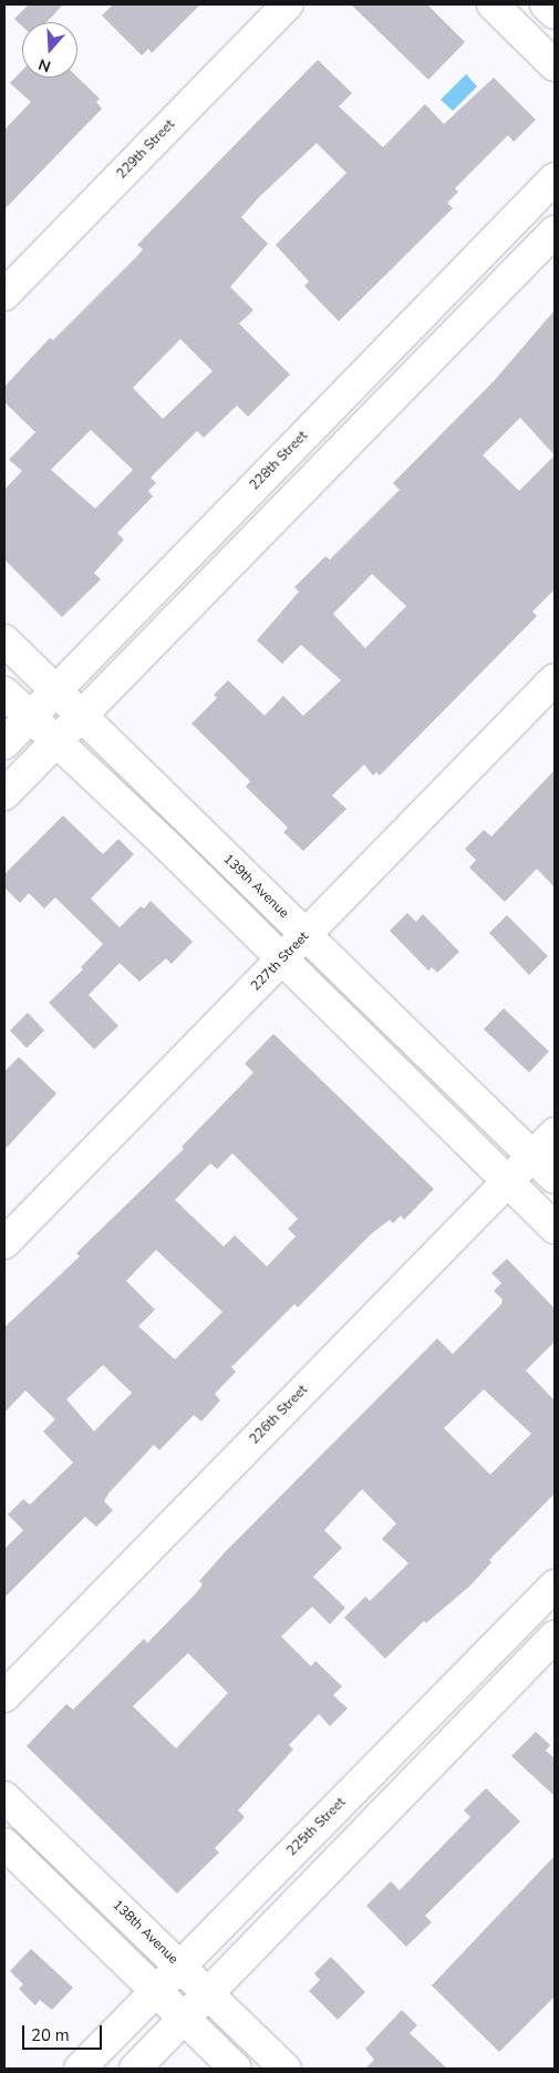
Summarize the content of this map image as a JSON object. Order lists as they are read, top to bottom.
{
  "streets": {
    "street": [
      "229th Street",
      "228th Street",
      "139th Avenue",
      "227th Street",
      "226th Street",
      "225th Street",
      "138th Avenue"
    ]
  },
  "crossings": [
    ["228th Street", "139th Avenue"],
    ["139th Avenue", "227th Street"],
    ["139th Avenue", "226th Street"],
    ["225th Street", "138th Avenue"]
  ],
  "scale_bar": "20 m",
  "north": "bottom"
}
